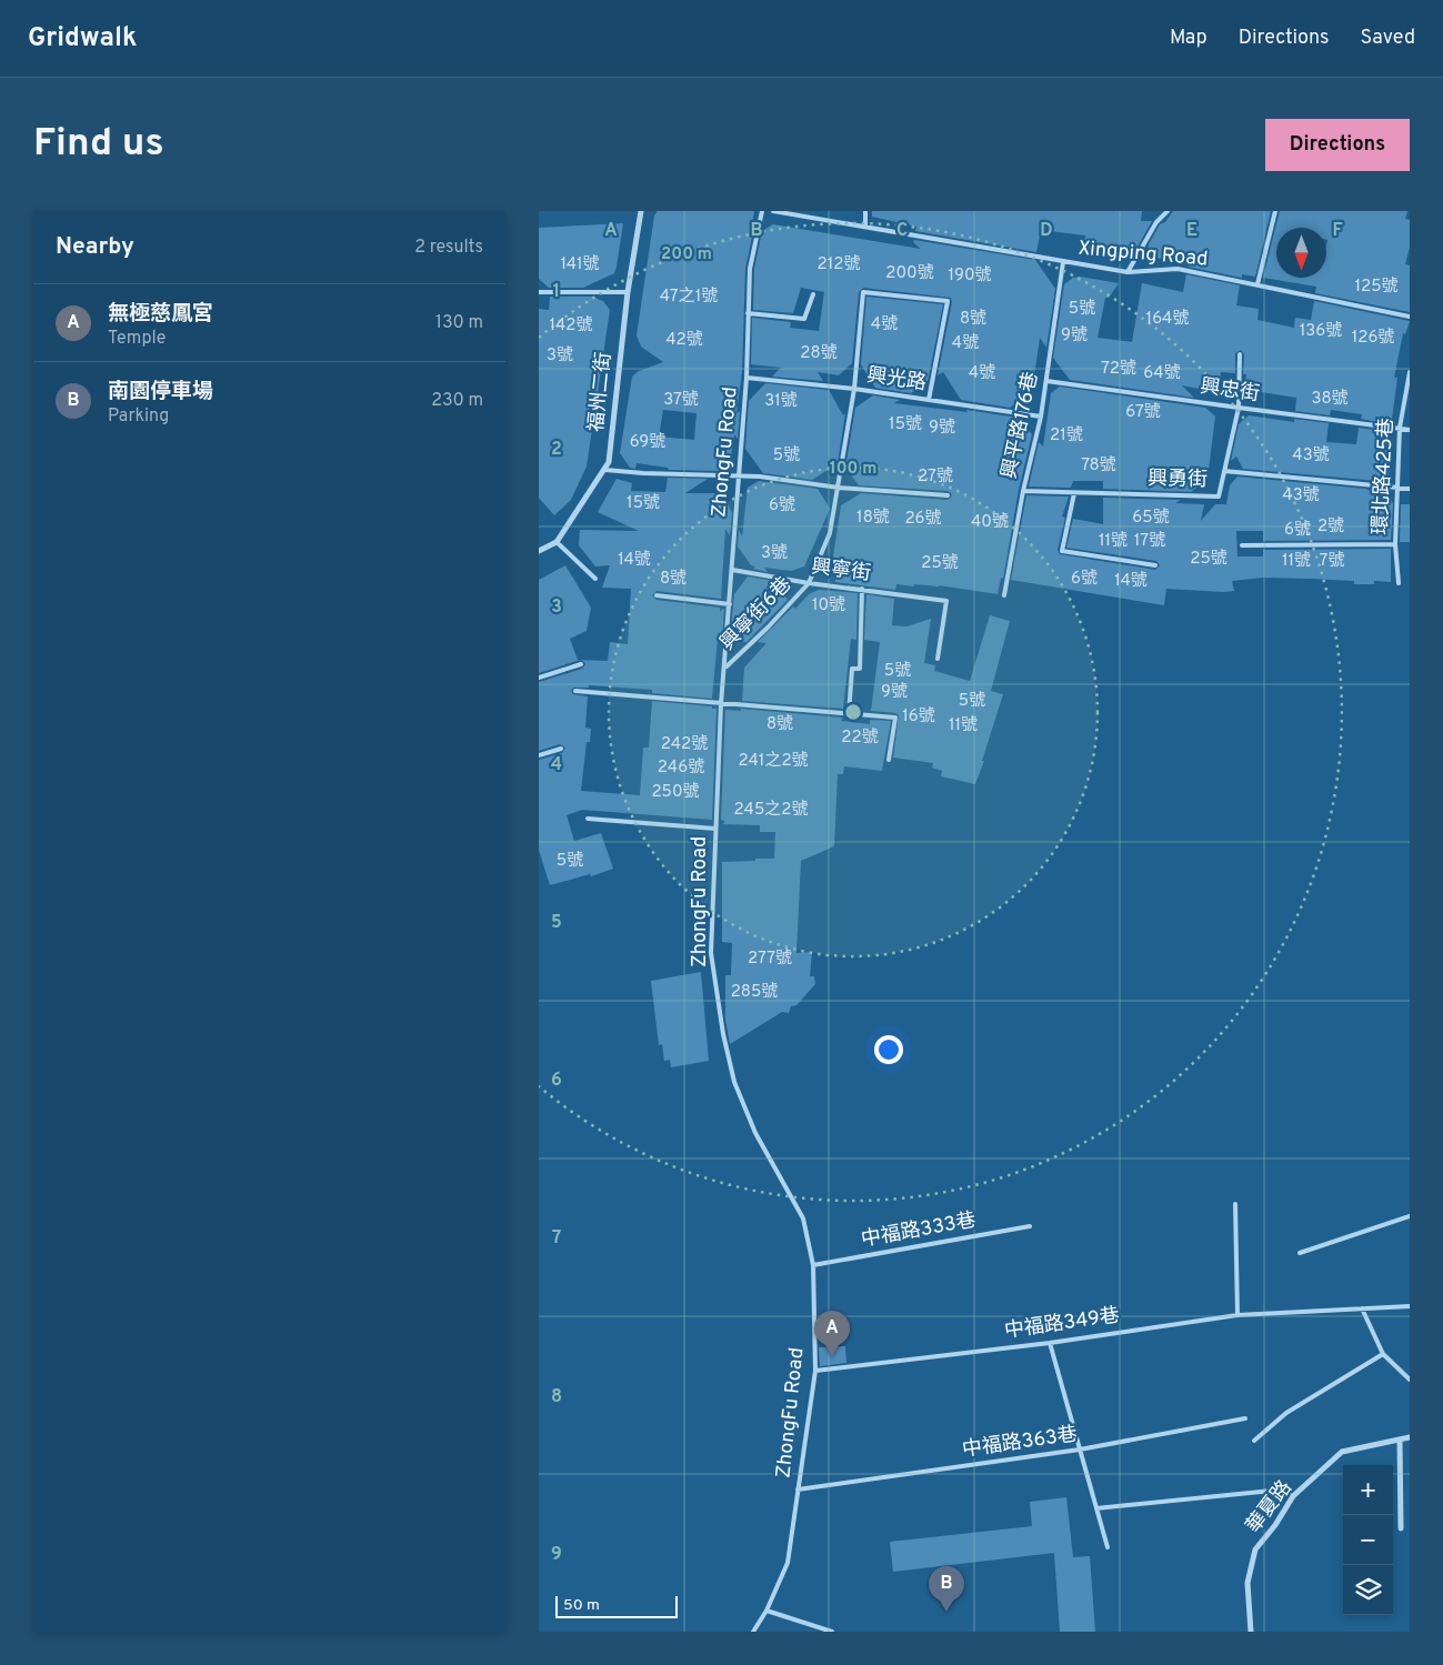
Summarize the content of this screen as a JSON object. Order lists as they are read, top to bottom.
{
  "streets": {
    "street": ["福州二街", "華夏路"],
    "lane": [
      "Xingping Road",
      "興光路",
      "興忠街",
      "興平路176巷",
      "ZhongFu Road",
      "環北路425巷",
      "興勇街",
      "興寧街",
      "興寧街6巷",
      "中福路333巷",
      "中福路349巷",
      "中福路363巷"
    ]
  },
  "crossings": [
    ["Xingping Road", "興平路176巷"],
    ["興光路", "興平路176巷"],
    ["興光路", "ZhongFu Road"],
    ["興光路", "興寧街6巷"],
    ["興忠街", "興平路176巷"],
    ["興忠街", "環北路425巷"],
    ["興平路176巷", "興勇街"],
    ["ZhongFu Road", "興寧街"],
    ["ZhongFu Road", "興寧街6巷"],
    ["ZhongFu Road", "中福路333巷"],
    ["ZhongFu Road", "中福路349巷"],
    ["ZhongFu Road", "中福路363巷"],
    ["環北路425巷", "興勇街"],
    ["興寧街", "興寧街6巷"]
  ],
  "house_numbers": [
    "141號",
    "212號",
    "200號",
    "190號",
    "125號",
    "47之1號",
    "5號",
    "8號",
    "164號",
    "4號",
    "142號",
    "136號",
    "9號",
    "126號",
    "42號",
    "4號",
    "28號",
    "3號",
    "72號",
    "4號",
    "64號",
    "38號",
    "37號",
    "31號",
    "67號",
    "15號",
    "9號",
    "21號",
    "69號",
    "5號",
    "43號",
    "78號",
    "27號",
    "43號",
    "15號",
    "6號",
    "18號",
    "65號",
    "26號",
    "40號",
    "2號",
    "6號",
    "11號",
    "17號",
    "3號",
    "25號",
    "14號",
    "11號",
    "7號",
    "25號",
    "8號",
    "6號",
    "14號",
    "10號",
    "5號",
    "9號",
    "5號",
    "16號",
    "8號",
    "11號",
    "22號",
    "242號",
    "241之2號",
    "246號",
    "250號",
    "245之2號",
    "5號",
    "277號",
    "285號"
  ],
  "scale_bar": "50 m",
  "north": "bottom",
  "page": {
    "header": "Gridwalk",
    "nav": ["Map", "Directions", "Saved"],
    "buttons": "Directions",
    "title": "Find us",
    "heading": ["Nearby", "2 results"],
    "list": [
      {
        "mark": "A",
        "name": "無極慈鳳宮",
        "note": "Temple",
        "value": "130 m"
      },
      {
        "mark": "B",
        "name": "南園停車場",
        "note": "Parking",
        "value": "230 m"
      }
    ],
    "pins": ["A", "B"],
    "map_buttons": ["+", "−"],
    "scale": "50 m"
  },
  "grid": {
    "columns": [
      "A",
      "B",
      "C",
      "D",
      "E",
      "F"
    ],
    "rows": [
      "1",
      "2",
      "3",
      "4",
      "5",
      "6",
      "7",
      "8",
      "9"
    ]
  },
  "rings": ["200 m", "100 m"]
}
